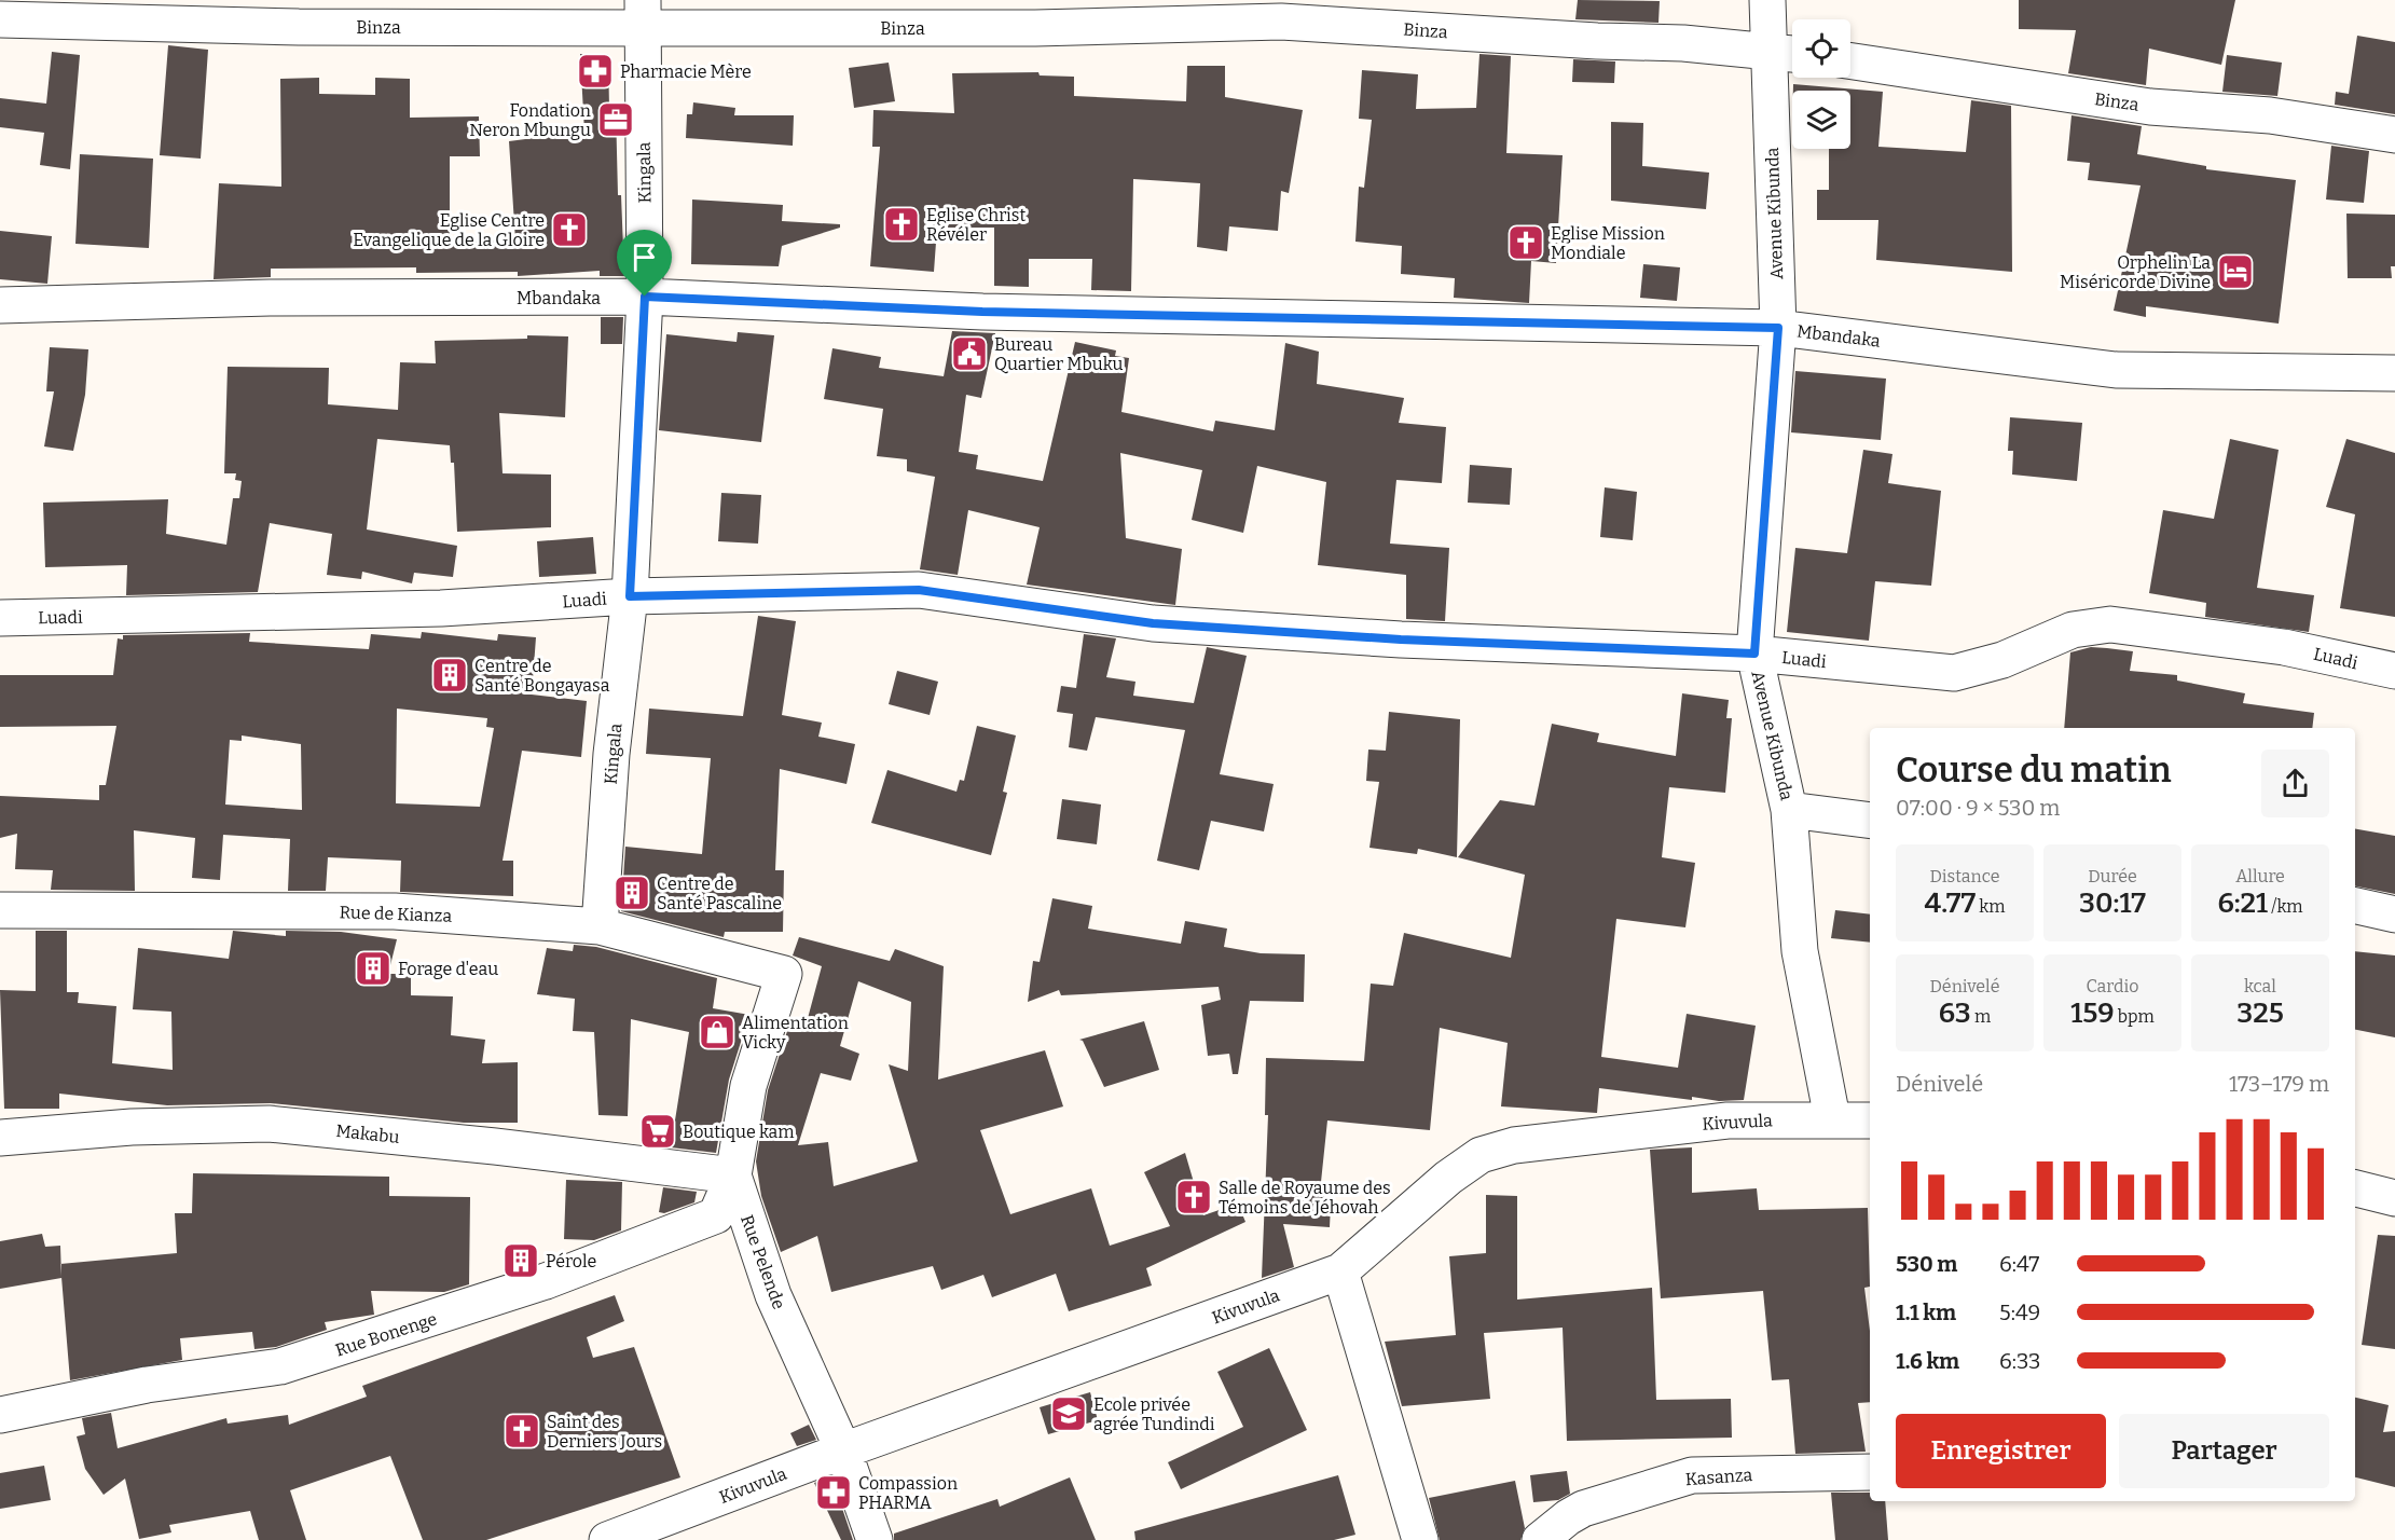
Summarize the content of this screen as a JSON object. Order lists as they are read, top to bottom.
{
  "streets": {
    "street": [
      "Binza",
      "Kingala",
      "Avenue Kibunda",
      "Mbandaka",
      "Luadi",
      "Rue de Kianza",
      "Kivuvula",
      "Makabu",
      "Rue Pelende",
      "Rue Bonenge",
      "Kasanza"
    ]
  },
  "crossings": [
    ["Binza", "Kingala"],
    ["Binza", "Avenue Kibunda"],
    ["Kingala", "Mbandaka"],
    ["Kingala", "Luadi"],
    ["Kingala", "Rue de Kianza"],
    ["Avenue Kibunda", "Mbandaka"],
    ["Avenue Kibunda", "Luadi"],
    ["Avenue Kibunda", "Kivuvula"],
    ["Rue de Kianza", "Rue Pelende"],
    ["Kivuvula", "Rue Pelende"],
    ["Makabu", "Rue Pelende"],
    ["Makabu", "Rue Bonenge"],
    ["Rue Pelende", "Rue Bonenge"]
  ],
  "places": {
    "pharmacy": ["Pharmacie Mère", "Compassion PHARMA"],
    "office": ["Fondation Neron Mbungu"],
    "church": [
      "Eglise Christ Révéler",
      "Eglise Centre Evangelique de la Gloire",
      "Eglise Mission Mondiale",
      "Salle de Royaume des Témoins de Jéhovah",
      "Saint des Derniers Jours"
    ],
    "hotel": ["Orphelin La Miséricorde Divine"],
    "public building": ["Bureau Quartier Mbuku"],
    "building": [
      "Centre de Santé Bongayasa",
      "Centre de Santé Pascaline",
      "Forage d'eau",
      "Pérole"
    ],
    "shop": ["Alimentation Vicky"],
    "supermarket": ["Boutique kam"],
    "school or university": ["Ecole privée agrée Tundindi"]
  },
  "page": {
    "heading": ["Course du matin", "07:00 · 9 × 530 m"],
    "stats": [
      ["Distance", "4.77 km"],
      ["Durée", "30:17"],
      ["Allure", "6:21 /km"],
      ["Dénivelé", "63 m"],
      ["Cardio", "159 bpm"],
      ["kcal", "325"]
    ],
    "chart": ["Dénivelé", "173–179 m"],
    "list": [
      {
        "name": "530 m",
        "note": "6:47"
      },
      {
        "name": "1.1 km",
        "note": "5:49"
      },
      {
        "name": "1.6 km",
        "note": "6:33"
      }
    ],
    "buttons": ["Enregistrer", "Partager"]
  }
}
